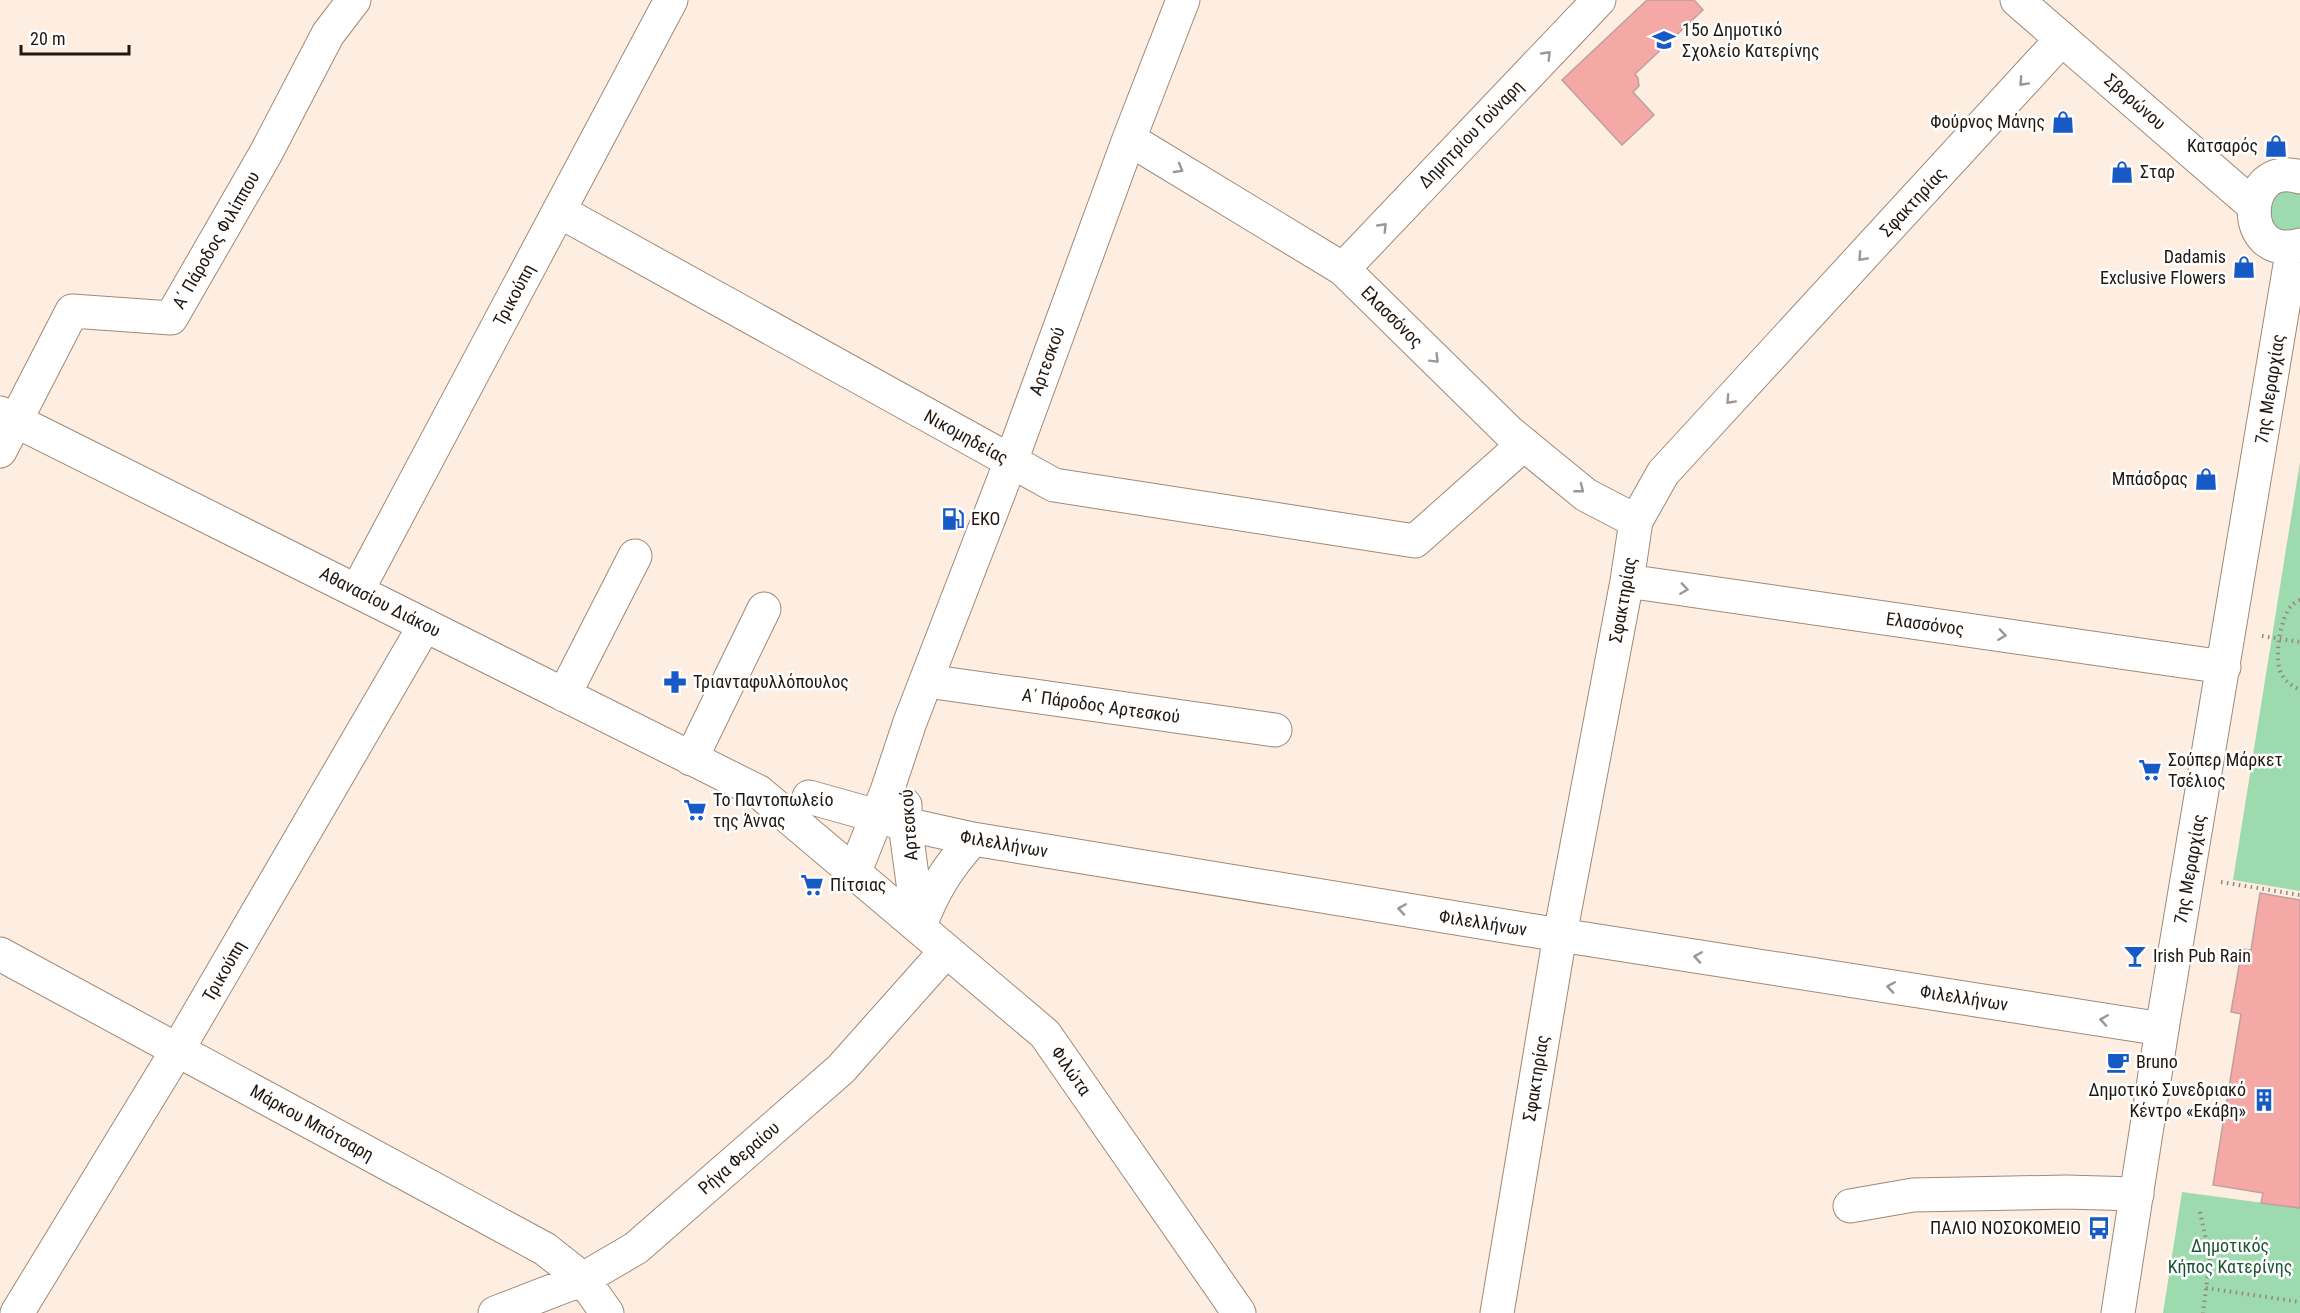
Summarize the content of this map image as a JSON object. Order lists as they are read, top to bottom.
{
  "streets": {
    "street": [
      "Σβορώνου",
      "Δημητρίου Γούναρη",
      "Σφακτηρίας",
      "Α΄ Πάροδος Φιλίππου",
      "Τρικούπη",
      "Ελασσόνος",
      "Αρτεσκού",
      "7ης Μεραρχίας",
      "Νικομηδείας",
      "Αθανασίου Διάκου",
      "Α΄ Πάροδος Αρτεσκού",
      "Φιλελλήνων",
      "Φιλώτα",
      "Μάρκου Μπότσαρη",
      "Ρήγα Φεραίου"
    ]
  },
  "crossings": [
    ["Σβορώνου", "Σφακτηρίας"],
    ["Δημητρίου Γούναρη", "Ελασσόνος"],
    ["Σφακτηρίας", "Ελασσόνος"],
    ["Σφακτηρίας", "Φιλελλήνων"],
    ["Α΄ Πάροδος Φιλίππου", "Αθανασίου Διάκου"],
    ["Τρικούπη", "Νικομηδείας"],
    ["Τρικούπη", "Αθανασίου Διάκου"],
    ["Τρικούπη", "Μάρκου Μπότσαρη"],
    ["Ελασσόνος", "Αρτεσκού"],
    ["Ελασσόνος", "7ης Μεραρχίας"],
    ["Ελασσόνος", "Νικομηδείας"],
    ["Αρτεσκού", "Νικομηδείας"],
    ["Αρτεσκού", "Αθανασίου Διάκου"],
    ["Αρτεσκού", "Α΄ Πάροδος Αρτεσκού"],
    ["Αρτεσκού", "Φιλελλήνων"],
    ["Αρτεσκού", "Φιλώτα"],
    ["7ης Μεραρχίας", "Φιλελλήνων"],
    ["Αθανασίου Διάκου", "Φιλελλήνων"],
    ["Αθανασίου Διάκου", "Φιλώτα"],
    ["Φιλώτα", "Ρήγα Φεραίου"],
    ["Μάρκου Μπότσαρη", "Ρήγα Φεραίου"]
  ],
  "one_way": [
    "Δημητρίου Γούναρη",
    "Σφακτηρίας",
    "Ελασσόνος",
    "Φιλελλήνων"
  ],
  "parks": ["Δημοτικός Κήπος Κατερίνης"],
  "places": {
    "school or university": ["15ο Δημοτικό Σχολείο Κατερίνης"],
    "shop": [
      "Φούρνος Μάνης",
      "Κατσαρός",
      "Σταρ",
      "Dadamis Exclusive Flowers",
      "Μπάσδρας"
    ],
    "fuel station": ["ΕΚΟ"],
    "pharmacy": ["Τριανταφυλλόπουλος"],
    "supermarket": ["Σούπερ Μάρκετ Τσέλιος", "Το Παντοπωλείο της Άννας", "Πίτσιας"],
    "bar": ["Irish Pub Rain"],
    "cafe": ["Bruno"],
    "building": ["Δημοτικό Συνεδριακό Κέντρο «Εκάβη»"],
    "bus stop": ["ΠΑΛΙΟ ΝΟΣΟΚΟΜΕΙΟ"]
  },
  "scale_bar": "20 m"
}
